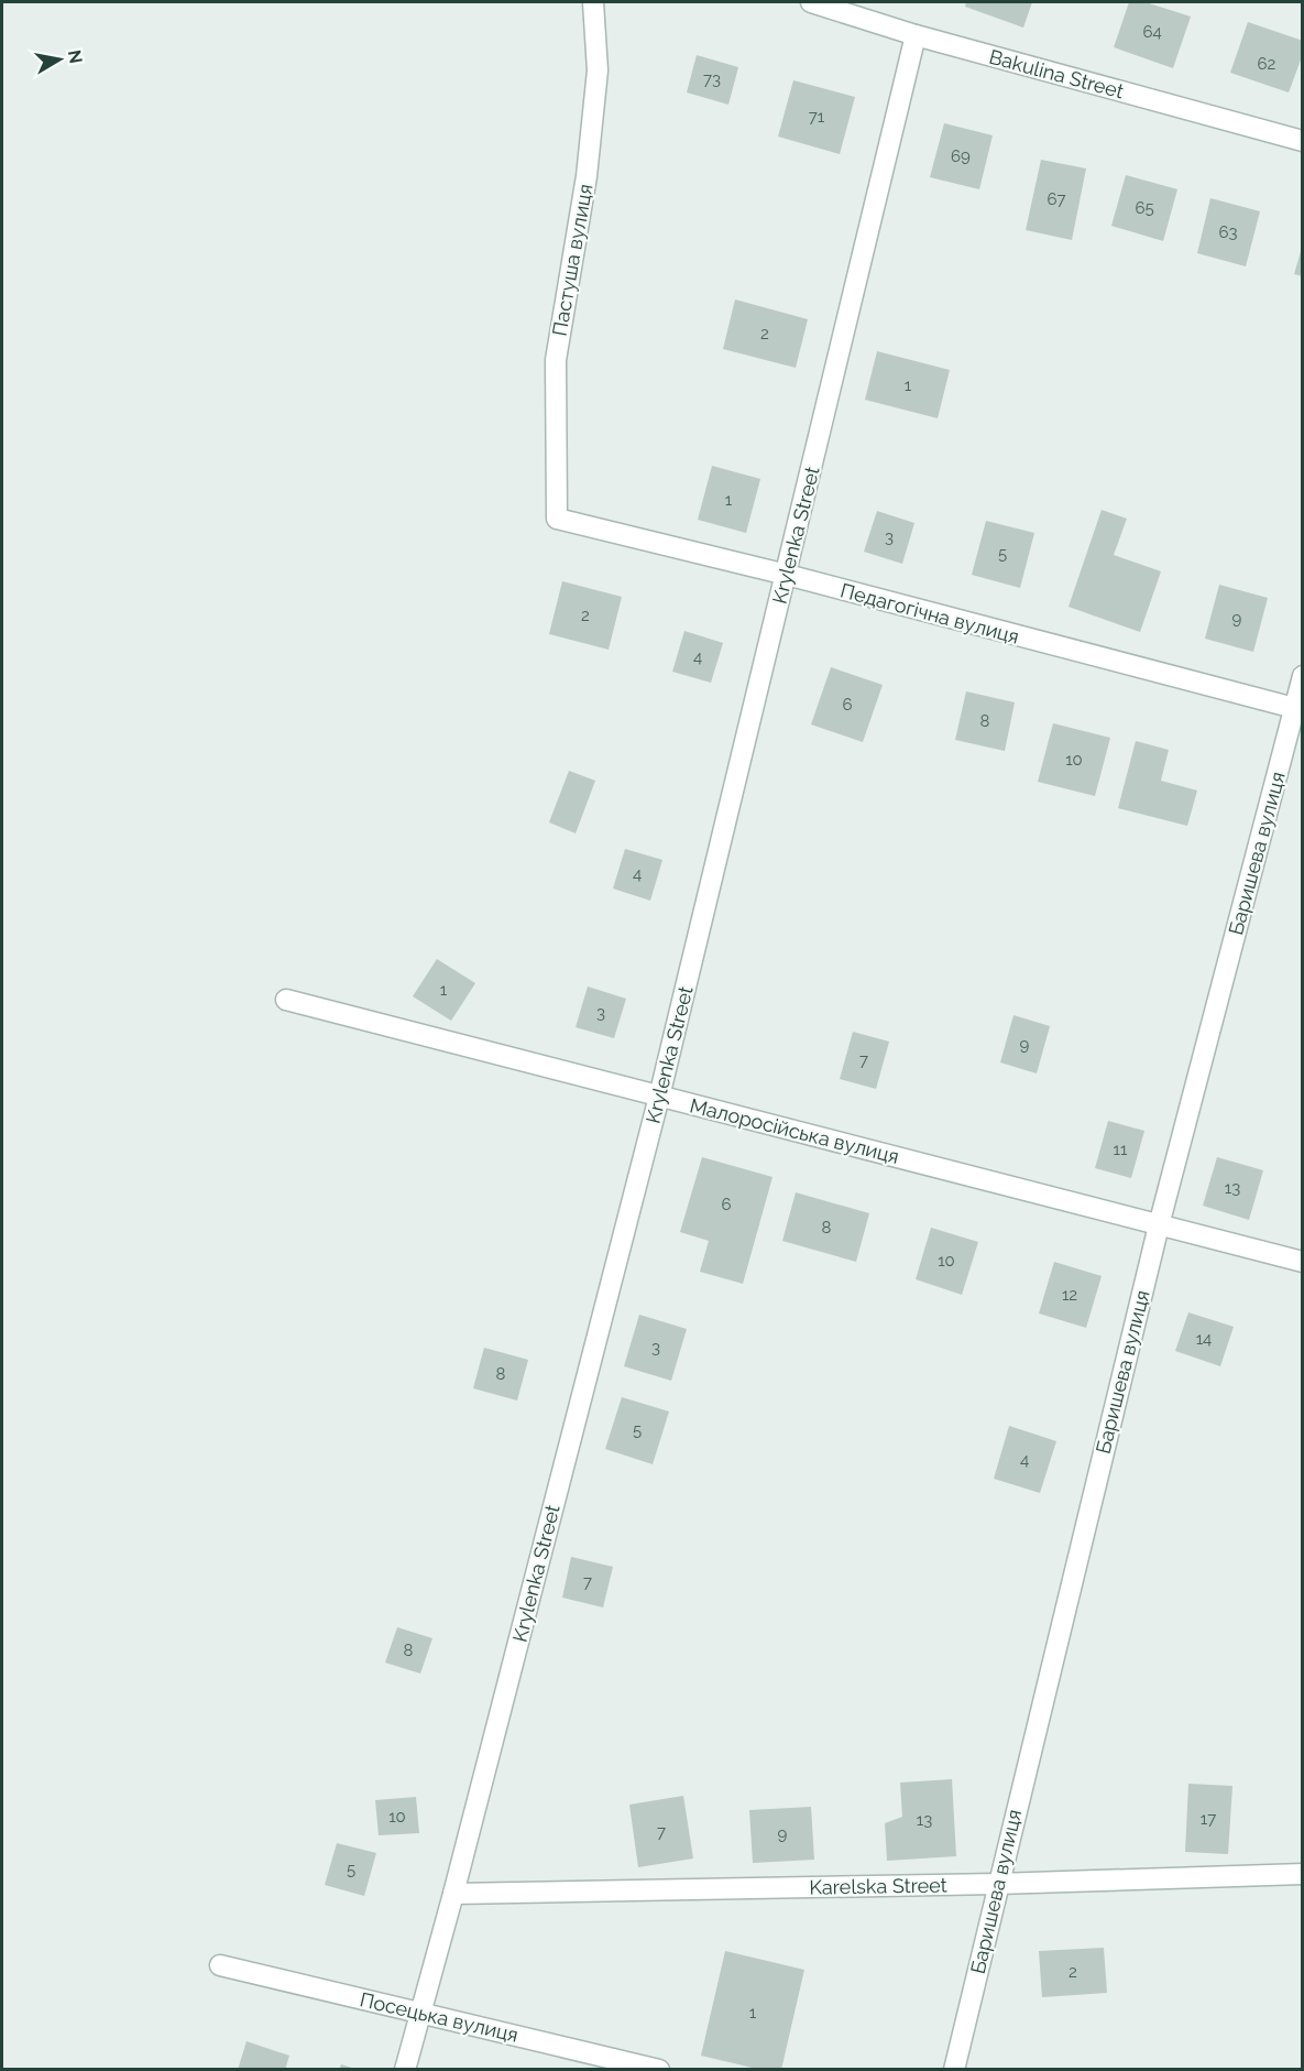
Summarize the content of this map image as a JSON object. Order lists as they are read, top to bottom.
{
  "streets": {
    "street": [
      "Bakulina Street",
      "Пастуша вулиця",
      "Krylenka Street",
      "Педагогічна вулиця",
      "Баришева вулиця",
      "Малоросійська вулиця",
      "Karelska Street",
      "Посецька вулиця"
    ]
  },
  "crossings": [
    ["Bakulina Street", "Krylenka Street"],
    ["Пастуша вулиця", "Педагогічна вулиця"],
    ["Krylenka Street", "Педагогічна вулиця"],
    ["Krylenka Street", "Малоросійська вулиця"],
    ["Krylenka Street", "Karelska Street"],
    ["Krylenka Street", "Посецька вулиця"],
    ["Педагогічна вулиця", "Баришева вулиця"],
    ["Баришева вулиця", "Малоросійська вулиця"],
    ["Баришева вулиця", "Karelska Street"]
  ],
  "house_numbers": [
    "64",
    "62",
    "73",
    "71",
    "69",
    "67",
    "65",
    "63",
    "2",
    "1",
    "1",
    "3",
    "5",
    "2",
    "9",
    "4",
    "6",
    "8",
    "10",
    "4",
    "1",
    "3",
    "9",
    "7",
    "11",
    "13",
    "6",
    "8",
    "10",
    "12",
    "14",
    "3",
    "8",
    "5",
    "4",
    "7",
    "8",
    "10",
    "17",
    "13",
    "7",
    "9",
    "5",
    "2",
    "1"
  ],
  "north": "right"
}
